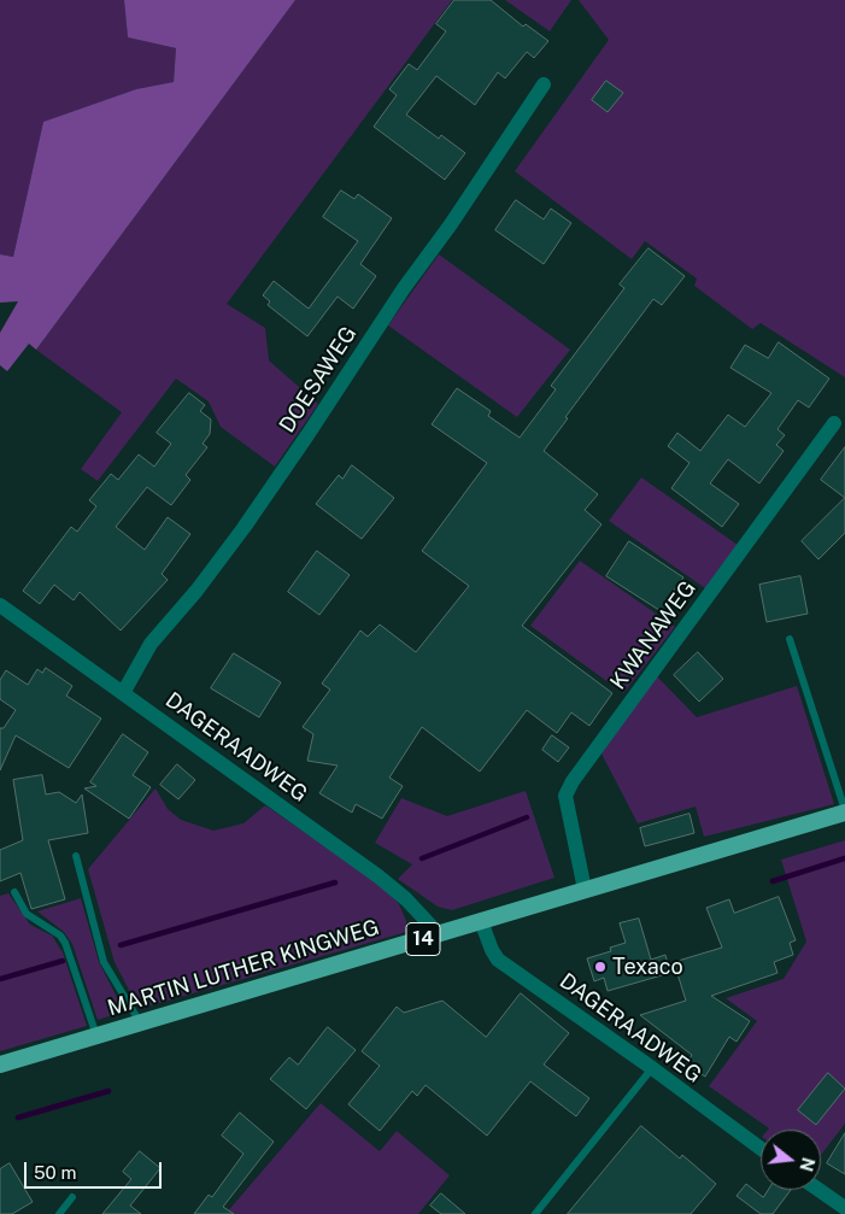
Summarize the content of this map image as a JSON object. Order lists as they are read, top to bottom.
{
  "streets": {
    "main road": ["14", "MARTIN LUTHER KINGWEG"],
    "street": ["DOESAWEG", "KWANAWEG", "DAGERAADWEG"]
  },
  "crossings": [
    ["DOESAWEG", "DAGERAADWEG"],
    ["KWANAWEG", "MARTIN LUTHER KINGWEG"],
    ["DAGERAADWEG", "MARTIN LUTHER KINGWEG"]
  ],
  "places": ["Texaco"],
  "scale_bar": "50 m",
  "north": "right"
}
